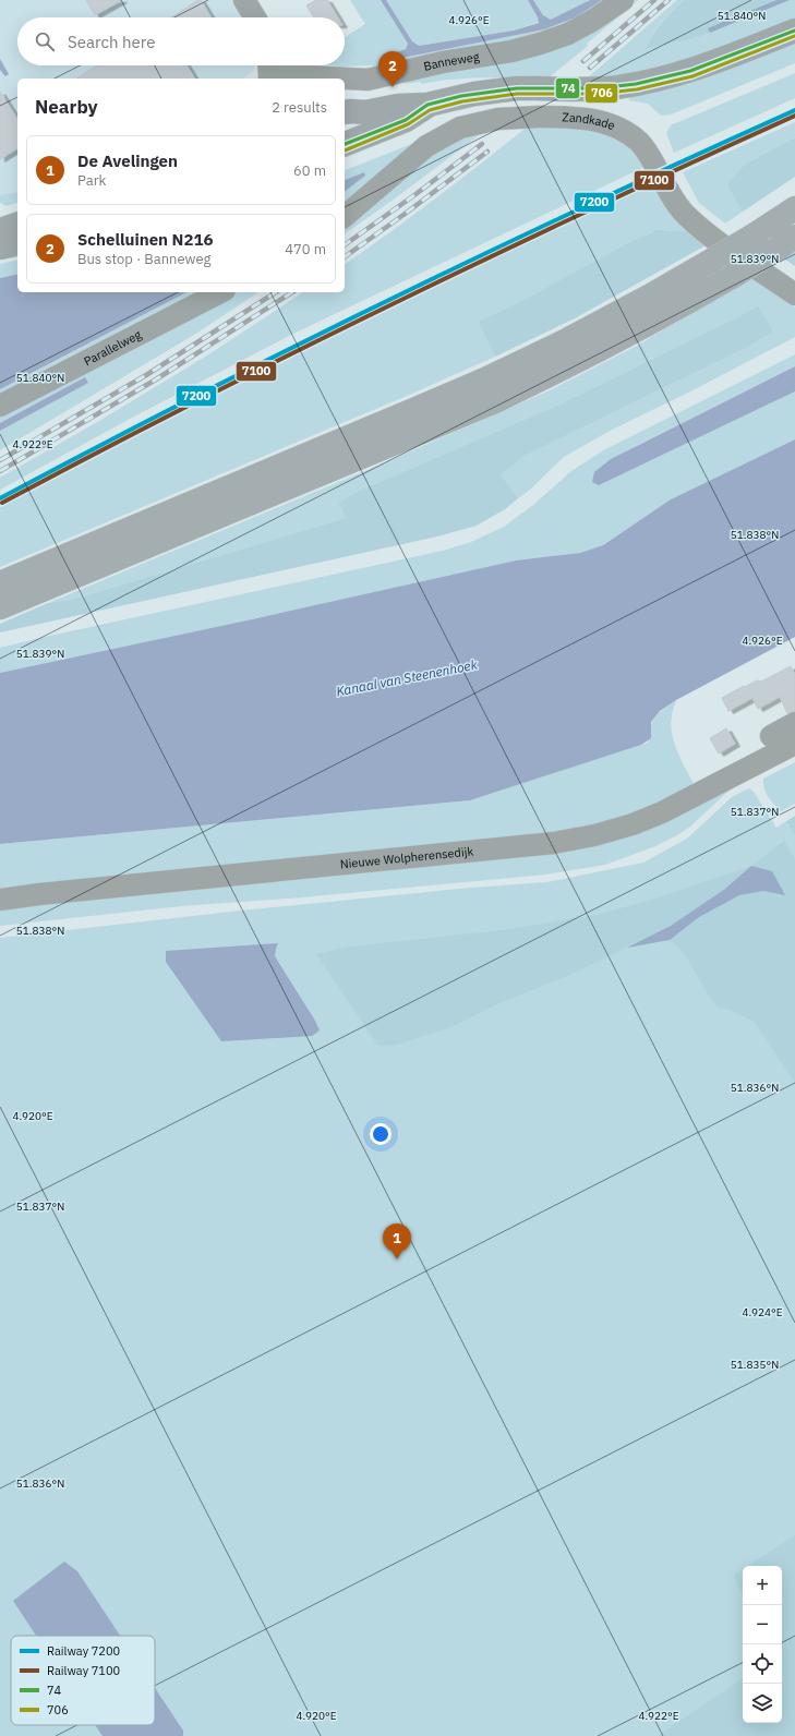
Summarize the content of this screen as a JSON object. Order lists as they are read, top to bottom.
{
  "streets": {
    "street": [
      "Banneweg",
      "Zandkade",
      "Parallelweg",
      "Nieuwe Wolpherensedijk"
    ]
  },
  "water": ["Kanaal van Steenenhoek"],
  "lines": [
    "transit line 74",
    "transit line 706",
    "rail line 7200",
    "rail line 7100"
  ],
  "legend": [
    "Railway 7200",
    "Railway 7100",
    "74",
    "706"
  ],
  "page": {
    "search": "Search here",
    "pins": ["2", "1"],
    "heading": ["Nearby", "2 results"],
    "list": [
      {
        "mark": "1",
        "name": "De Avelingen",
        "note": "Park",
        "value": "60 m"
      },
      {
        "mark": "2",
        "name": "Schelluinen N216",
        "note": "Bus stop · Banneweg",
        "value": "470 m"
      }
    ],
    "map_buttons": ["+", "−"]
  },
  "coordinates": [
    "51.840°N",
    "4.926°E",
    "51.839°N",
    "4.922°E",
    "51.838°N",
    "51.837°N",
    "51.836°N",
    "4.920°E",
    "4.924°E",
    "51.835°N"
  ]
}
